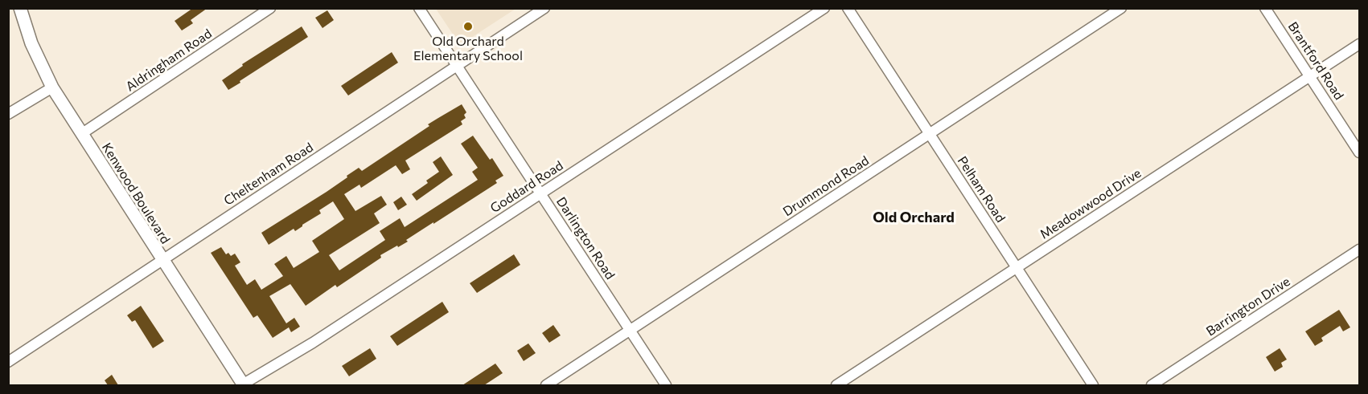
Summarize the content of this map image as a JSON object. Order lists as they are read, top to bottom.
{
  "streets": {
    "street": [
      "Aldringham Road",
      "Brantford Road",
      "Cheltenham Road",
      "Drummond Road",
      "Goddard Road",
      "Pelham Road",
      "Kenwood Boulevard",
      "Meadowwood Drive",
      "Darlington Road",
      "Barrington Drive"
    ]
  },
  "crossings": [
    ["Aldringham Road", "Kenwood Boulevard"],
    ["Brantford Road", "Meadowwood Drive"],
    ["Cheltenham Road", "Kenwood Boulevard"],
    ["Cheltenham Road", "Darlington Road"],
    ["Drummond Road", "Pelham Road"],
    ["Drummond Road", "Darlington Road"],
    ["Goddard Road", "Kenwood Boulevard"],
    ["Goddard Road", "Darlington Road"],
    ["Pelham Road", "Meadowwood Drive"]
  ],
  "districts": ["Old Orchard"],
  "places": ["Old Orchard Elementary School"]
}
